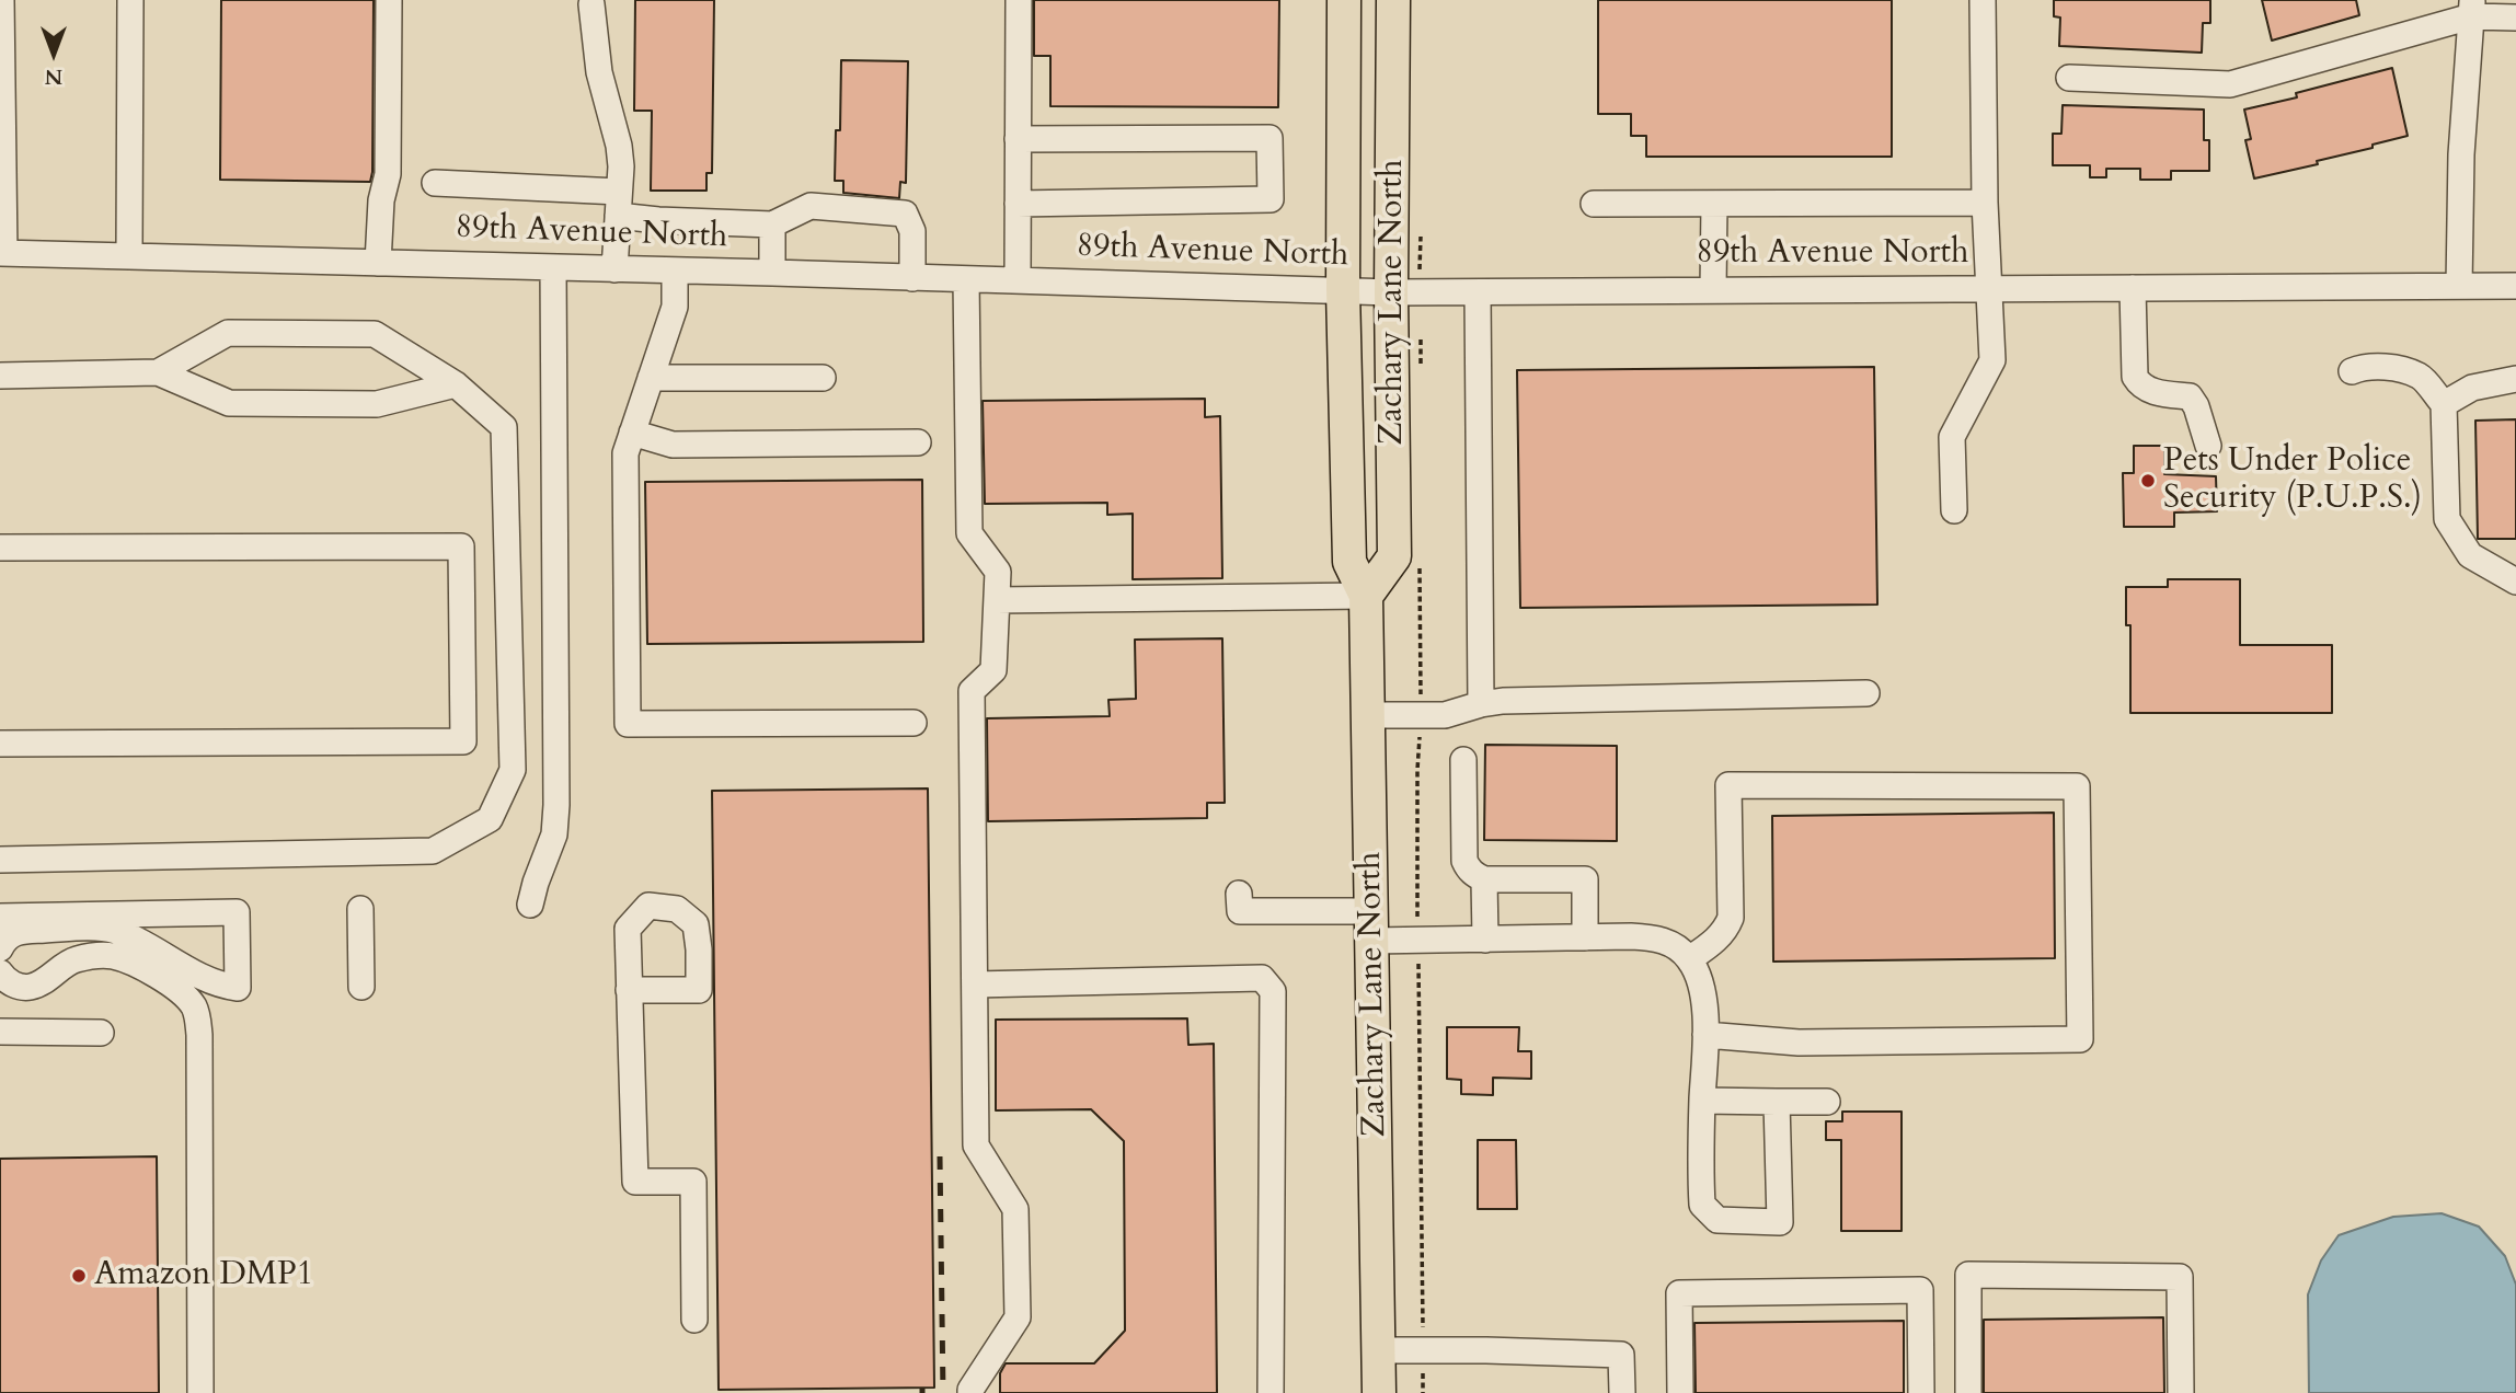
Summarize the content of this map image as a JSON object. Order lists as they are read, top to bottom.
{
  "streets": {
    "main road": ["Zachary Lane North"],
    "street": ["89th Avenue North"]
  },
  "crossings": [
    ["89th Avenue North", "Zachary Lane North"]
  ],
  "places": ["Pets Under Police Security (P.U.P.S.)", "Amazon DMP1"],
  "north": "bottom"
}
